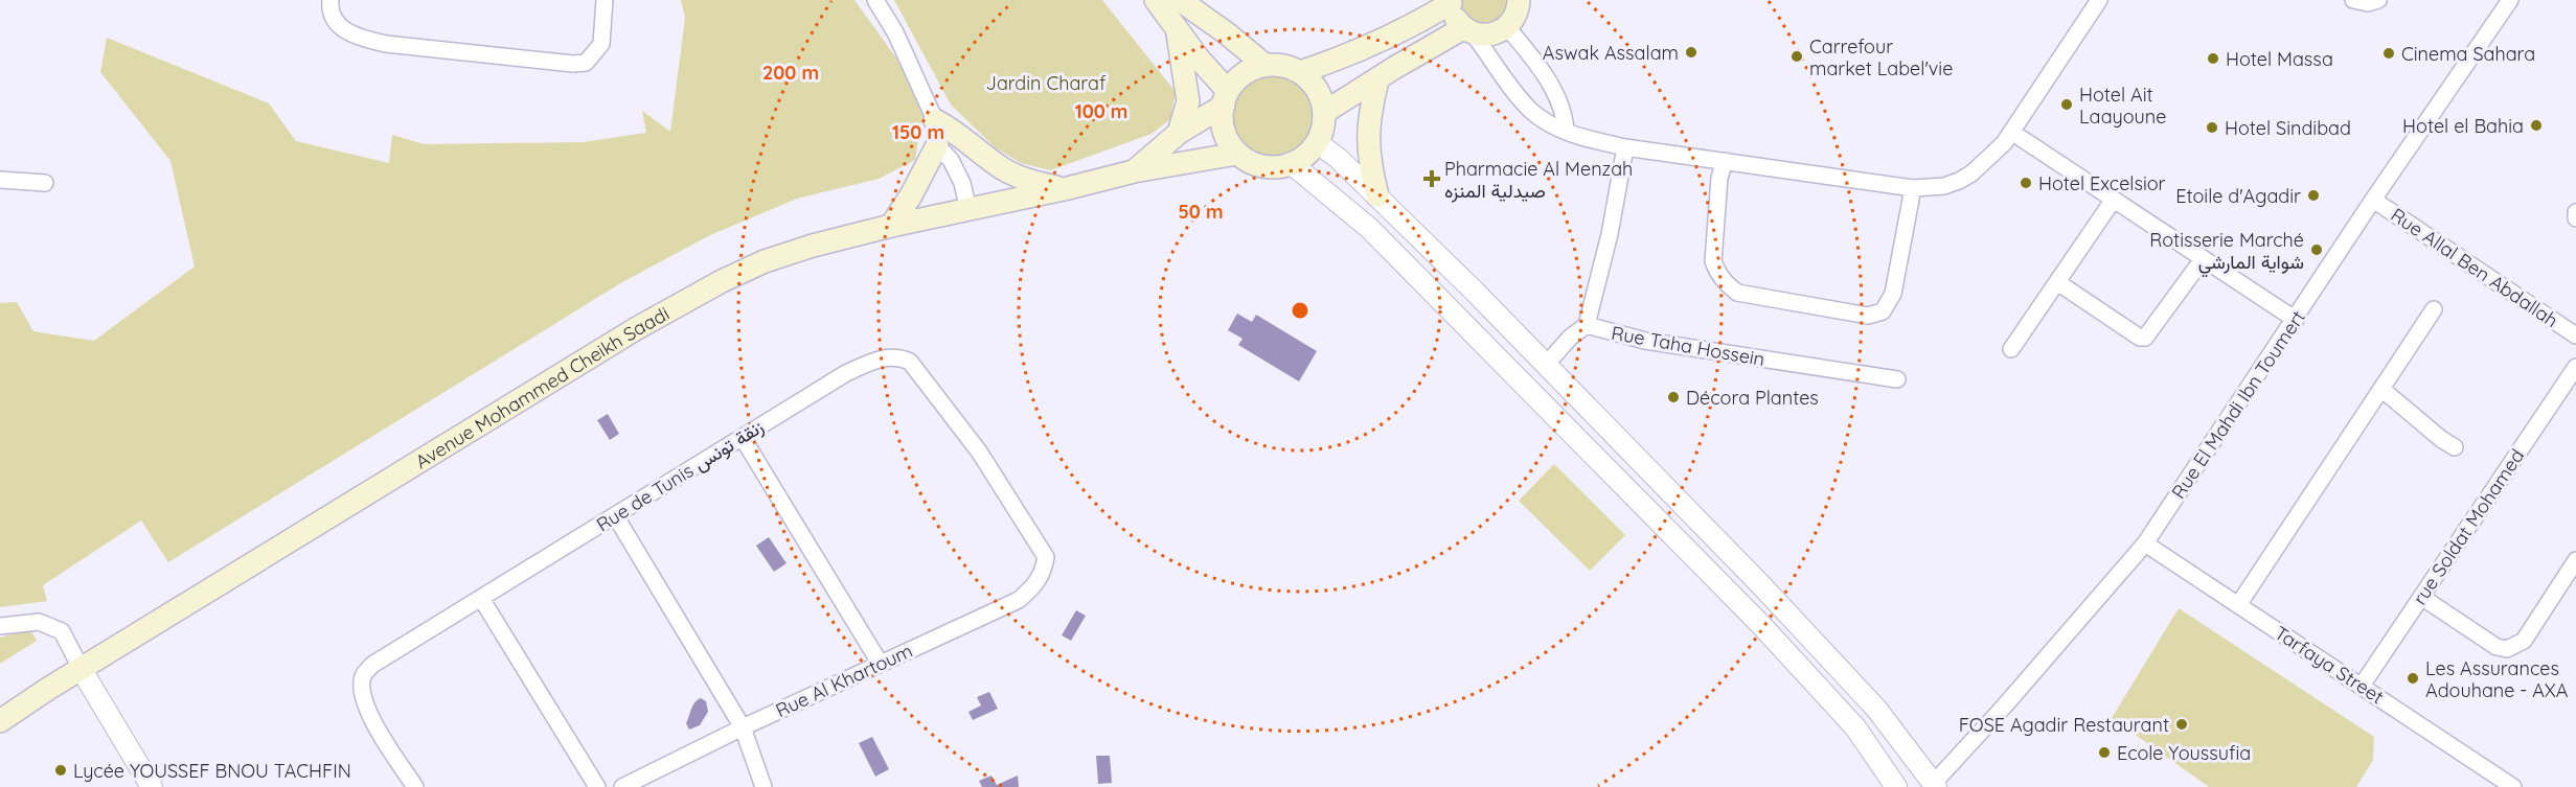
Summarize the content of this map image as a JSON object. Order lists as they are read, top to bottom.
{
  "streets": {
    "main road": ["Avenue Mohammed Cheikh Saadi"],
    "street": [
      "Rue Allal Ben Abdallah",
      "Rue Taha Hossein",
      "Rue El Mahdi Ibn Toumert",
      "Rue de Tunis زنقة تونس",
      "rue Soldat Mohamed",
      "Tarfaya Street",
      "Rue Al Khartoum"
    ]
  },
  "crossings": [
    ["Rue Allal Ben Abdallah", "Rue El Mahdi Ibn Toumert"],
    ["Rue El Mahdi Ibn Toumert", "Tarfaya Street"],
    ["Rue de Tunis زنقة تونس", "Rue Al Khartoum"],
    ["rue Soldat Mohamed", "Tarfaya Street"]
  ],
  "parks": ["Jardin Charaf"],
  "places": {
    "other": [
      "Aswak Assalam",
      "Cinema Sahara",
      "Carrefour market Label'vie",
      "Hotel Massa",
      "Hotel Ait Laayoune",
      "Hotel el Bahia",
      "Hotel Sindibad",
      "Hotel Excelsior",
      "Etoile d'Agadir",
      "Rotisserie Marché شواية المارشي",
      "Décora Plantes",
      "Les Assurances Adouhane - AXA",
      "FOSE Agadir Restaurant",
      "Ecole Youssufia",
      "Lycée YOUSSEF BNOU TACHFIN"
    ],
    "health": ["Pharmacie Al Menzah صيدلية المنزه"]
  },
  "rings": [
    "200 m",
    "100 m",
    "150 m",
    "50 m"
  ]
}
